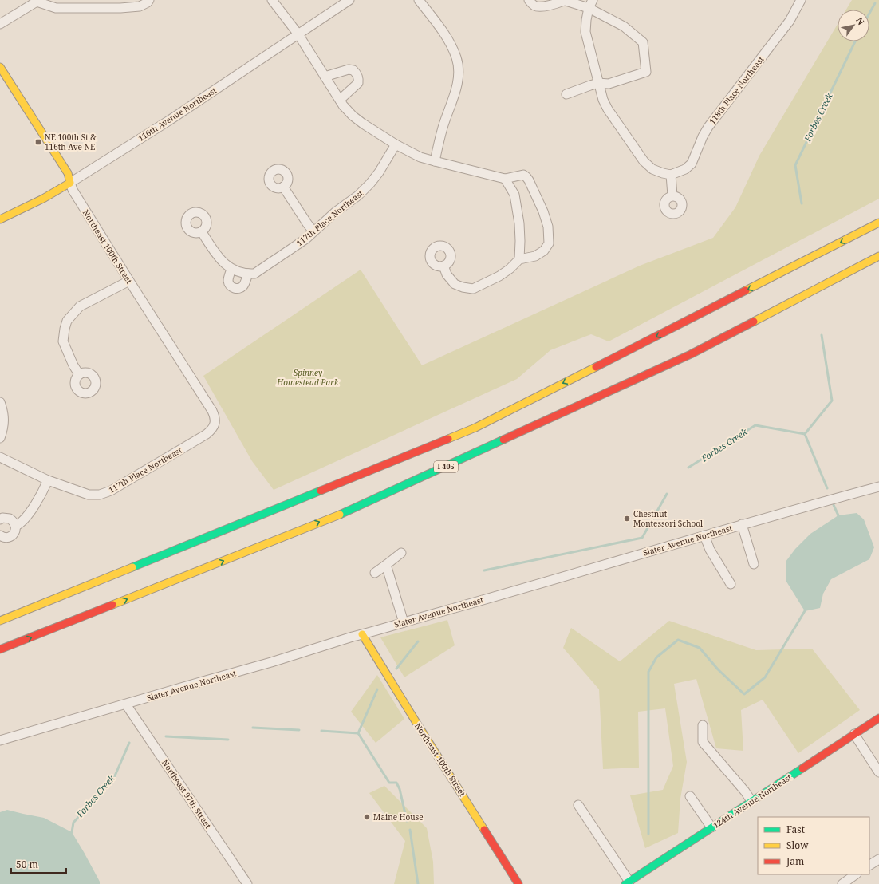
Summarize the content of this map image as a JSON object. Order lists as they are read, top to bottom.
{
  "streets": {
    "main road": [
      "116th Avenue Northeast",
      "Northeast 100th Street",
      "I 405",
      "124th Avenue Northeast"
    ],
    "street": [
      "118th Place Northeast",
      "117th Place Northeast",
      "Slater Avenue Northeast",
      "Northeast 97th Street"
    ]
  },
  "crossings": [
    ["116th Avenue Northeast", "Northeast 100th Street"],
    ["117th Place Northeast", "Northeast 100th Street"],
    ["Northeast 100th Street", "Slater Avenue Northeast"],
    ["Slater Avenue Northeast", "Northeast 97th Street"]
  ],
  "water": ["Forbes Creek"],
  "parks": ["Spinney Homestead Park"],
  "places": {
    "transit": ["NE 100th St & 116th Ave NE"],
    "other": ["Chestnut Montessori School", "Maine House"]
  },
  "legend": ["Fast", "Slow", "Jam"],
  "scale_bar": "50 m",
  "north": "top right"
}
